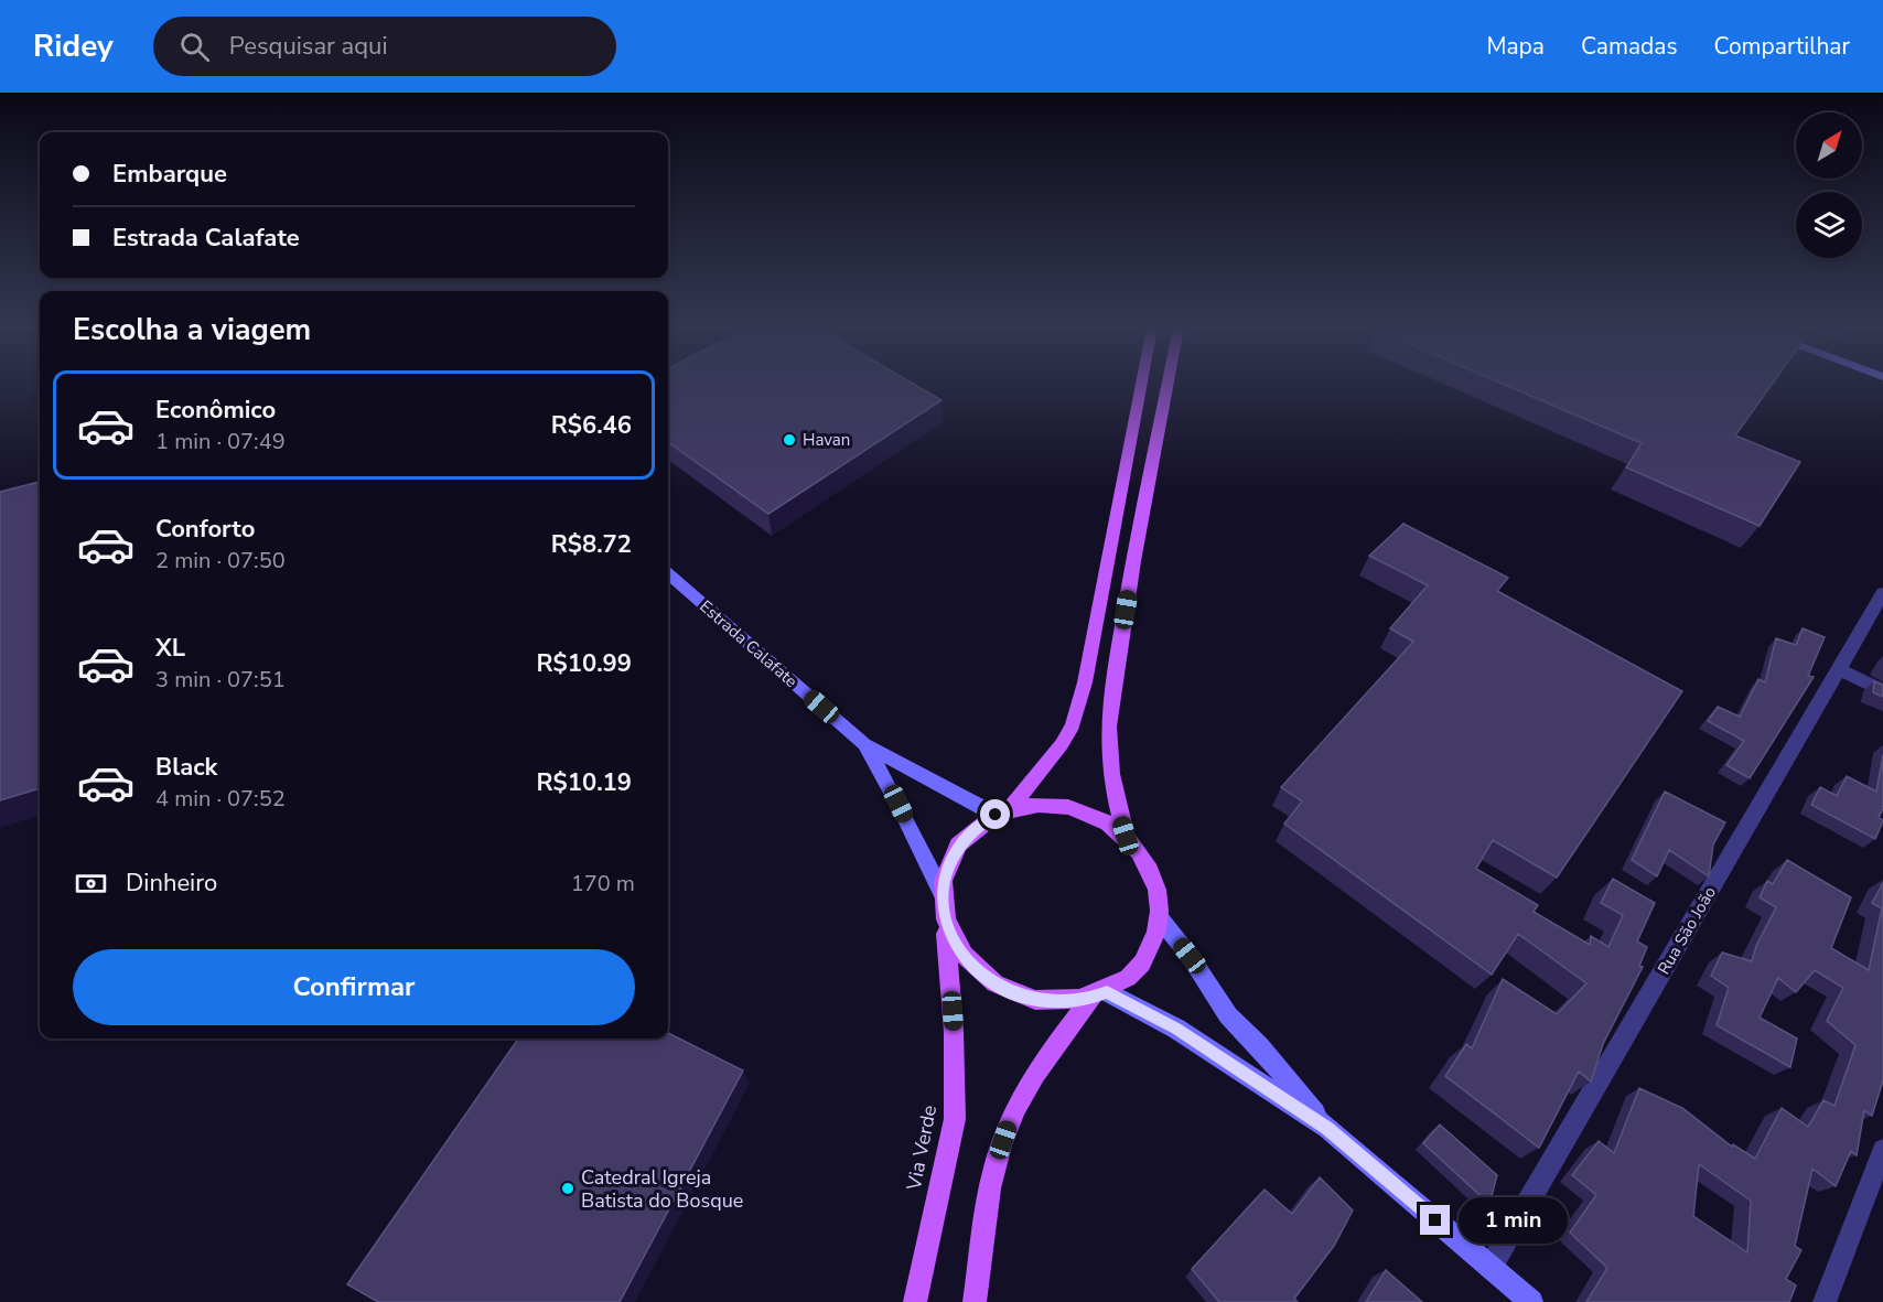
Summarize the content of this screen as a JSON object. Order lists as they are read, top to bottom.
{
  "streets": {
    "main road": ["Via Verde"],
    "street": ["Estrada Calafate", "Rua São João"]
  },
  "crossings": [
    ["Estrada Calafate", "Via Verde"]
  ],
  "places": ["Havan", "Catedral Igreja Batista do Bosque"],
  "north": "top right",
  "page": {
    "header": "Ridey",
    "search": "Pesquisar aqui",
    "nav": ["Mapa", "Camadas", "Compartilhar"],
    "banner": ["Embarque", "Estrada Calafate"],
    "heading": "Escolha a viagem",
    "list": [
      {
        "name": "Econômico",
        "note": "1 min · 07:49",
        "value": "R$6.46"
      },
      {
        "name": "Conforto",
        "note": "2 min · 07:50",
        "value": "R$8.72"
      },
      {
        "name": "XL",
        "note": "3 min · 07:51",
        "value": "R$10.99"
      },
      {
        "name": "Black",
        "note": "4 min · 07:52",
        "value": "R$10.19"
      }
    ],
    "pay": ["Dinheiro", "170 m"],
    "buttons": "Confirmar",
    "bubble": "1 min"
  }
}
